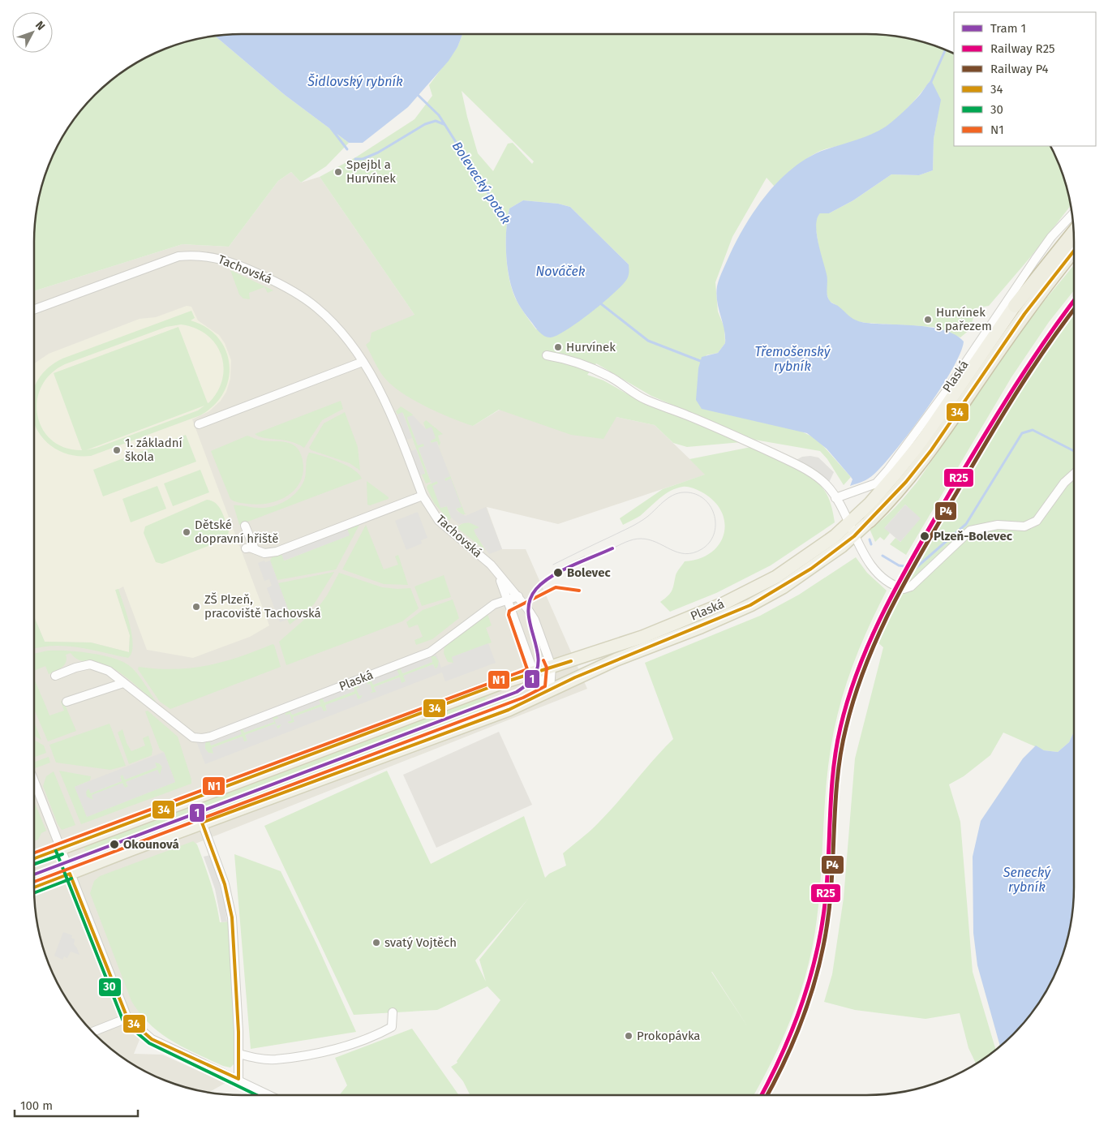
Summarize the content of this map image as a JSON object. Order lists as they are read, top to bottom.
{
  "streets": {
    "highway": ["Plaská"],
    "street": ["Tachovská"]
  },
  "crossings": [
    ["Tachovská", "Plaská"]
  ],
  "water": [
    "Šidlovský rybník",
    "Bolevecký potok",
    "Nováček",
    "Třemošenský rybník",
    "Senecký rybník"
  ],
  "places": [
    "Spejbl a Hurvínek",
    "Hurvínek s pařezem",
    "Hurvínek",
    "1. základní škola",
    "Dětské dopravní hřiště",
    "Plzeň-Bolevec",
    "Bolevec",
    "ZŠ Plzeň, pracoviště Tachovská",
    "Okounová",
    "svatý Vojtěch",
    "Prokopávka"
  ],
  "lines": [
    "transit line 34",
    "rail line R25",
    "rail line P4",
    "tram line 1",
    "transit line N1",
    "transit line 30"
  ],
  "legend": [
    "Tram 1",
    "Railway R25",
    "Railway P4",
    "34",
    "30",
    "N1"
  ],
  "scale_bar": "100 m",
  "north": "top right"
}
